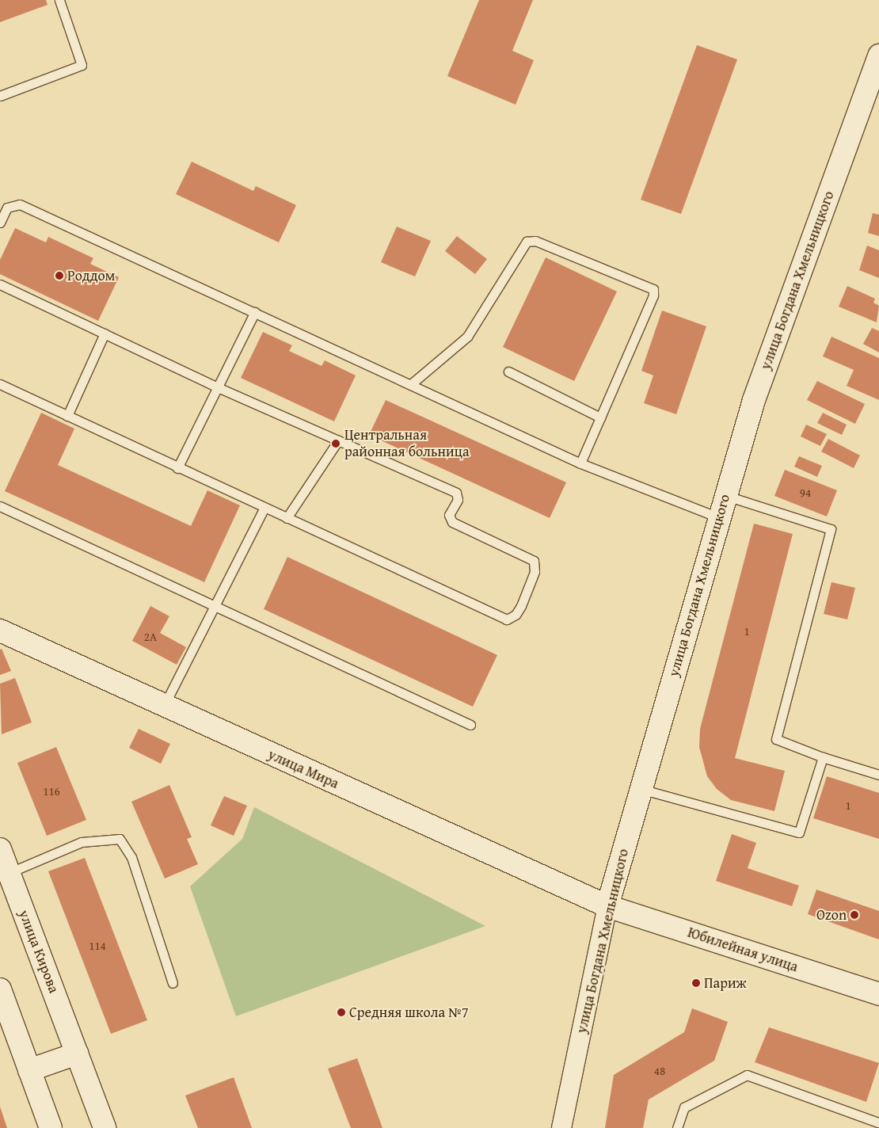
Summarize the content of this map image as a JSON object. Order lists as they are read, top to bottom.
{
  "streets": {
    "street": [
      "улица Богдана Хмельницкого",
      "улица Мира",
      "Юбилейная улица",
      "улица Кирова"
    ]
  },
  "crossings": [
    ["улица Богдана Хмельницкого", "улица Мира"],
    ["улица Богдана Хмельницкого", "Юбилейная улица"],
    ["улица Мира", "Юбилейная улица"]
  ],
  "places": [
    "Роддом",
    "Центральная районная больница",
    "Ozon",
    "Париж",
    "Средняя школа №7"
  ],
  "house_numbers": [
    "94",
    "1",
    "2А",
    "116",
    "1",
    "114",
    "48"
  ]
}
